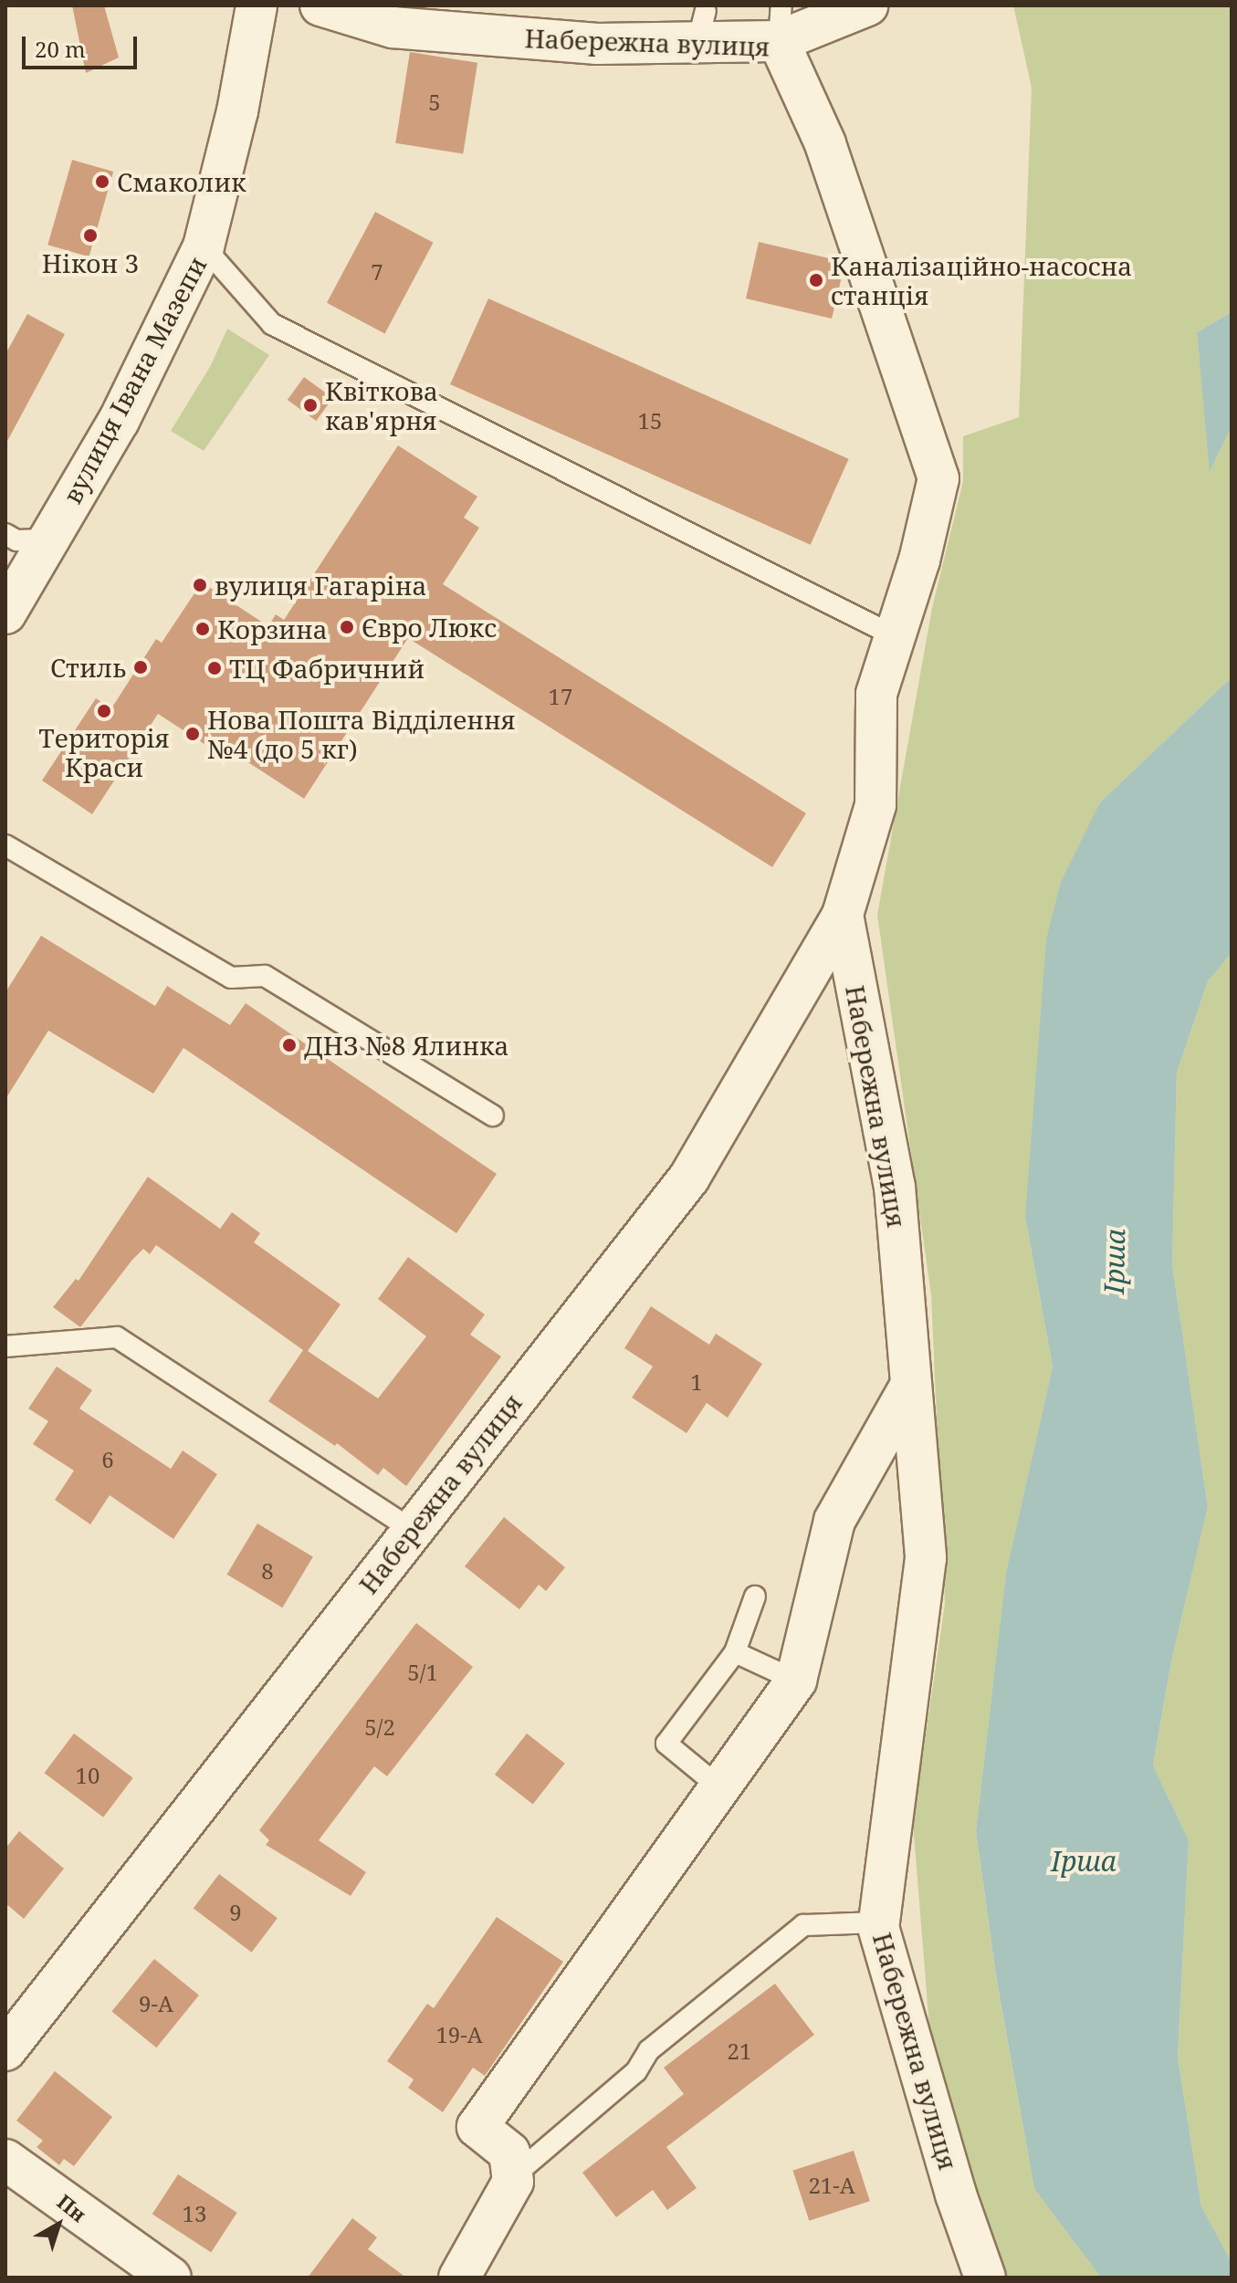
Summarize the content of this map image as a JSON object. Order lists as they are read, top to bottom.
{
  "streets": {
    "street": ["Набережна вулиця", "вулиця Івана Мазепи"]
  },
  "water": ["Ірша"],
  "places": [
    "Смаколик",
    "Нікон 3",
    "Каналізаційно-насосна станція",
    "Квіткова кав'ярня",
    "вулиця Гагаріна",
    "Євро Люкс",
    "Корзина",
    "Стиль",
    "ТЦ Фабричний",
    "Територія Краси",
    "Нова Пошта Відділення №4 (до 5 кг)",
    "ДНЗ №8 Ялинка"
  ],
  "house_numbers": [
    "5",
    "7",
    "15",
    "17",
    "1",
    "6",
    "8",
    "5/1",
    "5/2",
    "10",
    "9",
    "9-А",
    "19-А",
    "21",
    "21-А",
    "13"
  ],
  "scale_bar": "20 m",
  "north": "top right"
}
